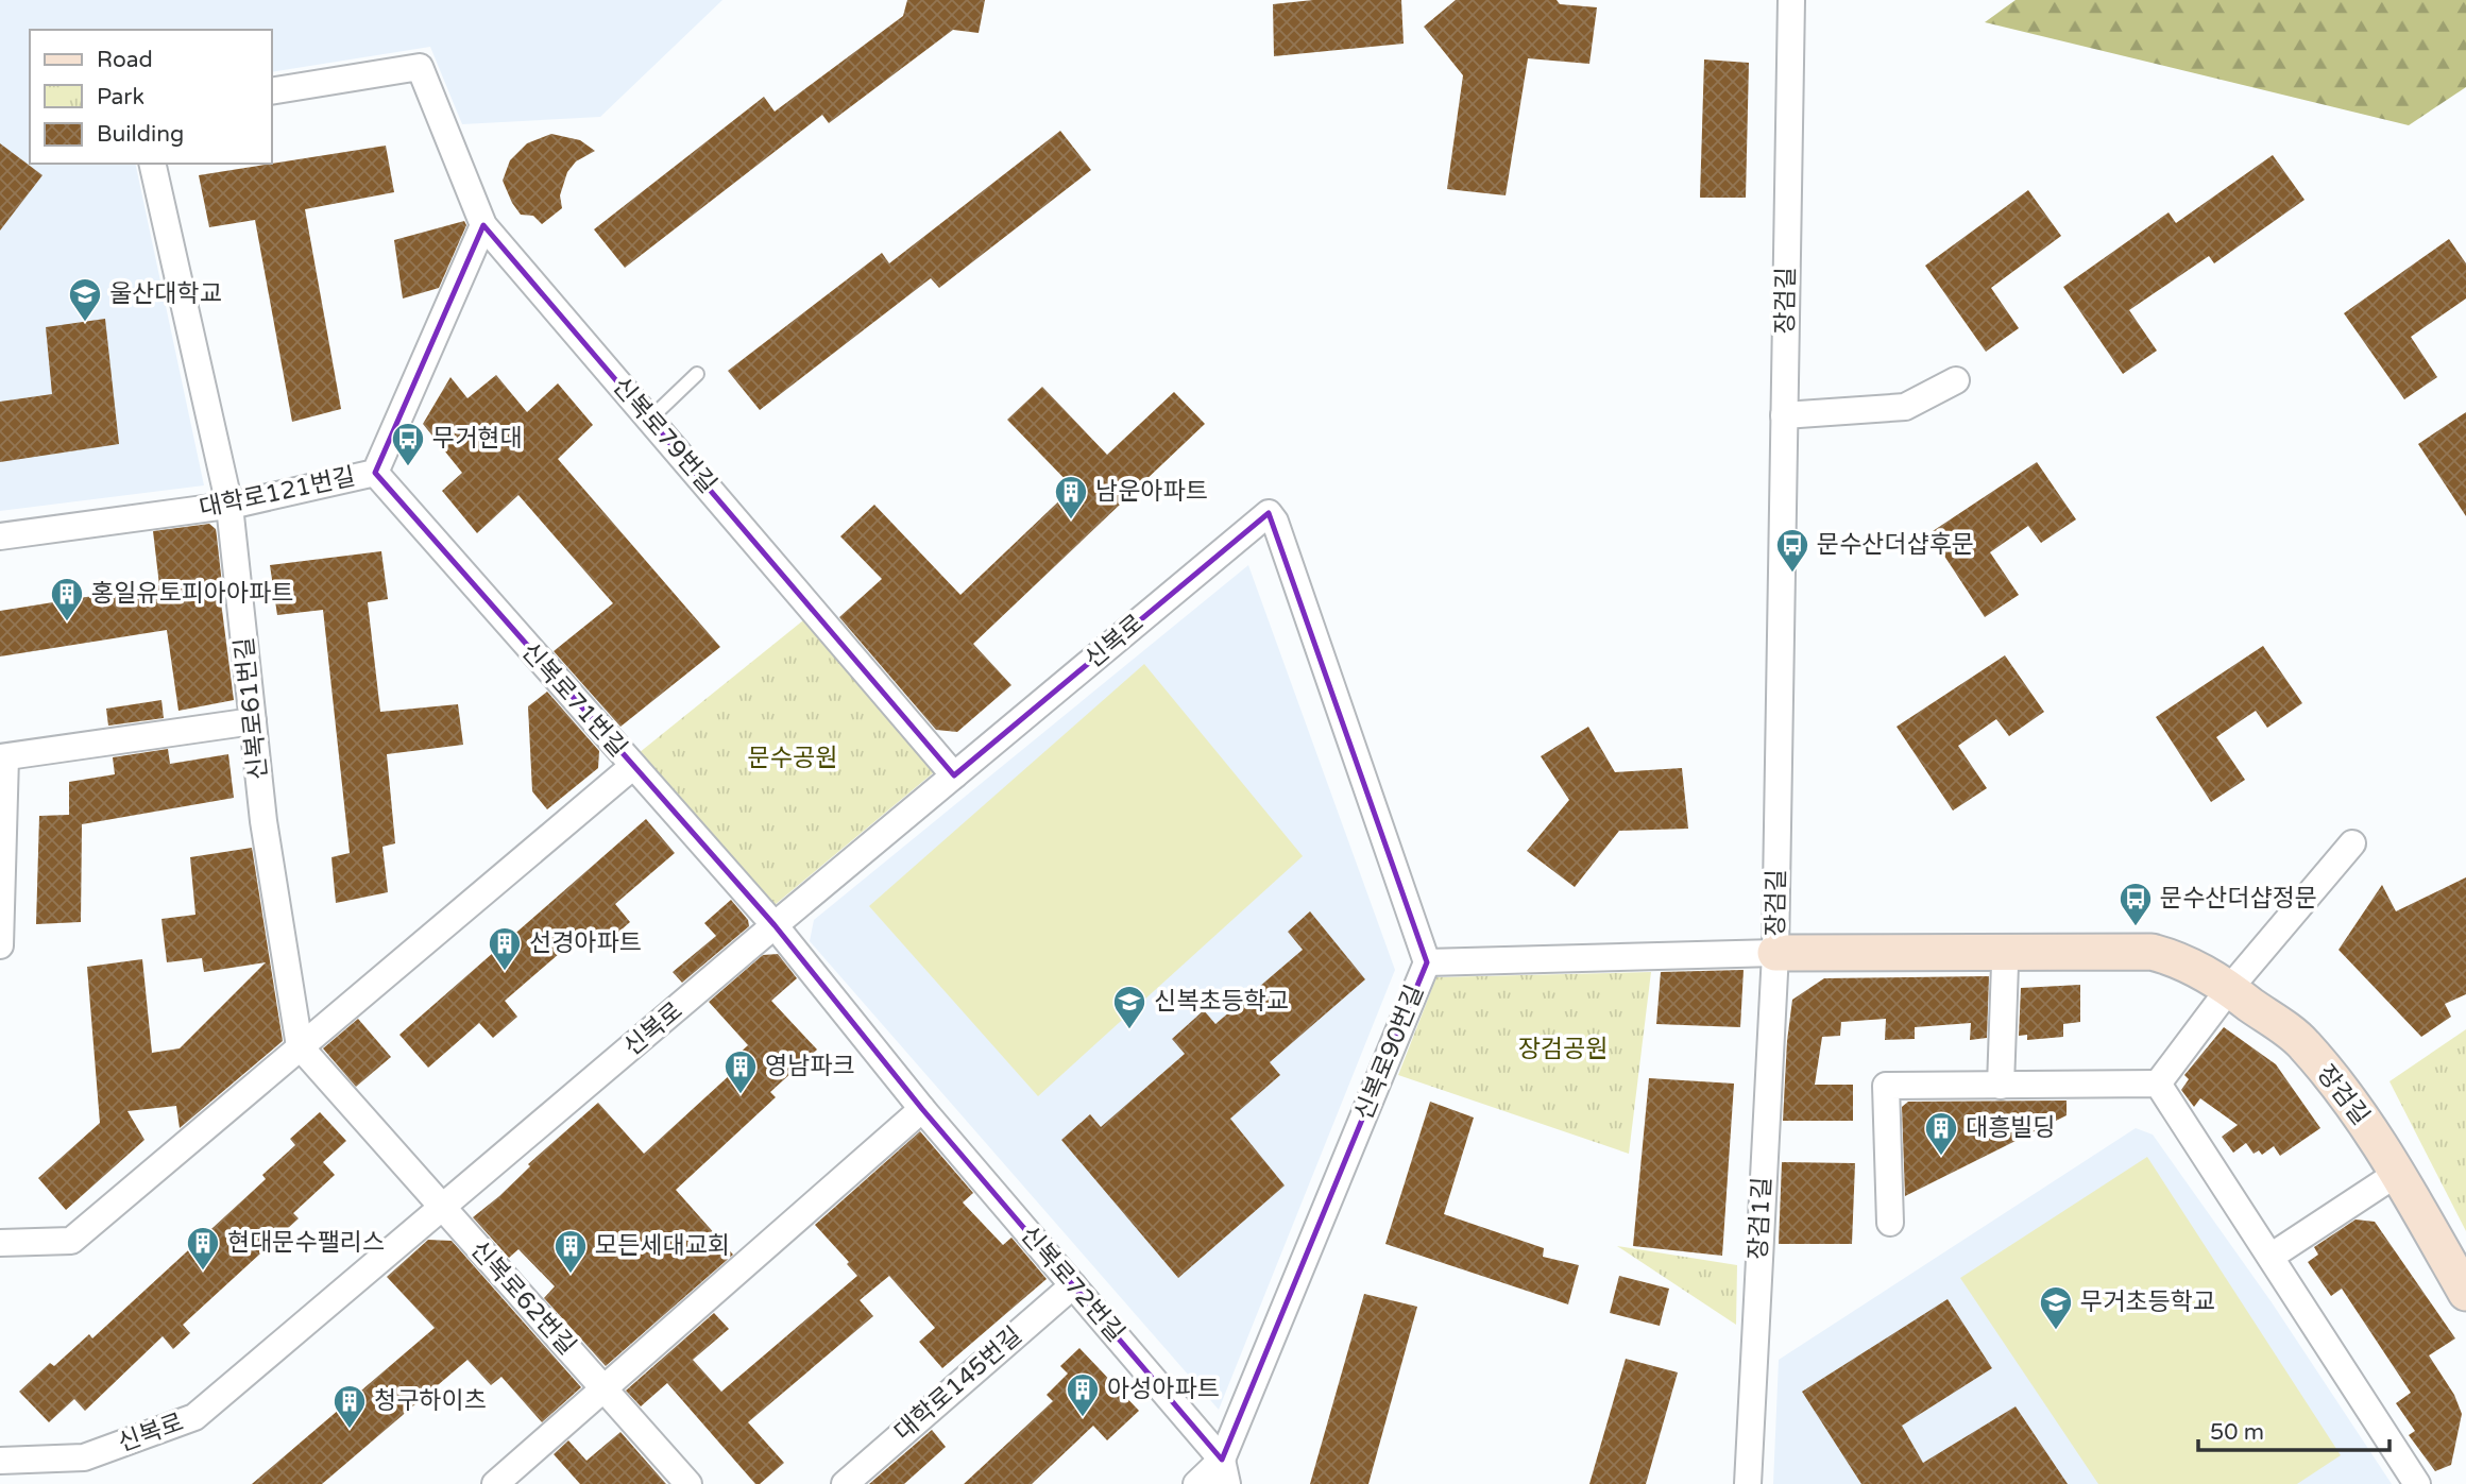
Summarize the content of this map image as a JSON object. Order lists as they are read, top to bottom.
{
  "streets": {
    "main road": ["장검길"],
    "street": [
      "신복로79번길",
      "대학로121번길",
      "신복로",
      "신복로71번길",
      "신복로61번길",
      "신복로90번길",
      "장검1길",
      "신복로72번길",
      "신복로62번길",
      "대학로145번길"
    ]
  },
  "crossings": [
    ["장검길", "장검1길"],
    ["신복로79번길", "대학로121번길"],
    ["신복로79번길", "신복로"],
    ["대학로121번길", "신복로71번길"],
    ["대학로121번길", "신복로61번길"],
    ["신복로", "신복로71번길"],
    ["신복로", "신복로90번길"],
    ["신복로", "신복로72번길"],
    ["신복로", "신복로62번길"],
    ["신복로71번길", "신복로72번길"],
    ["신복로90번길", "신복로72번길"],
    ["신복로72번길", "대학로145번길"]
  ],
  "parks": ["문수공원", "장검공원"],
  "places": {
    "school or university": ["울산대학교", "신복초등학교", "무거초등학교"],
    "bus stop": ["무거현대", "문수산더샵후문", "문수산더샵정문"],
    "building": [
      "남운아파트",
      "홍일유토피아아파트",
      "선경아파트",
      "영남파크",
      "대흥빌딩",
      "현대문수팰리스",
      "모든세대교회",
      "아성아파트",
      "청구하이츠"
    ]
  },
  "legend": ["Road", "Park", "Building"],
  "scale_bar": "50 m"
}
